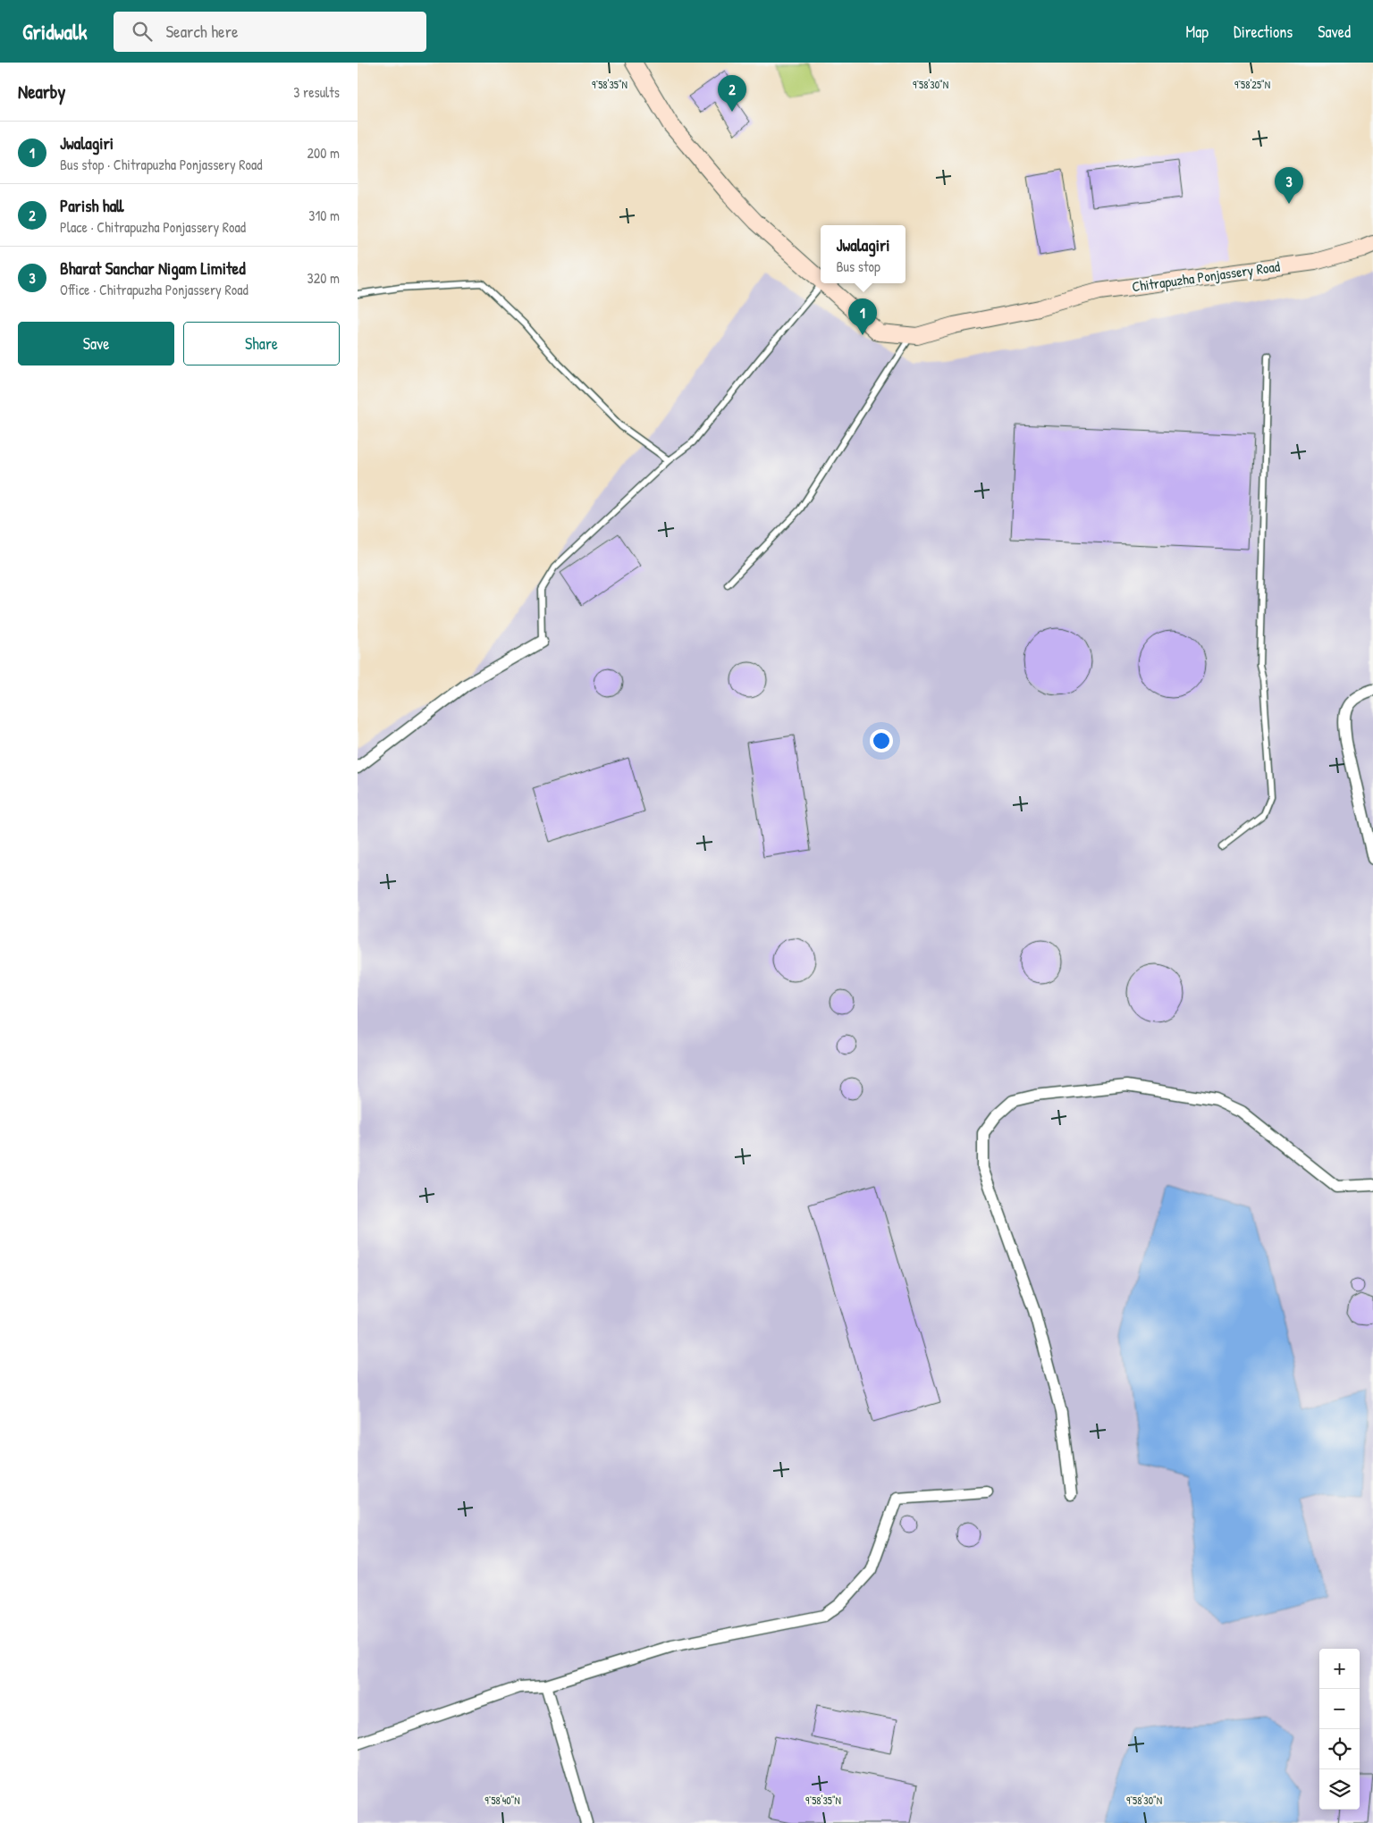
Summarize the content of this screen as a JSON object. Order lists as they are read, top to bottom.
{
  "streets": {
    "main road": ["Chitrapuzha Ponjassery Road"]
  },
  "page": {
    "header": "Gridwalk",
    "search": "Search here",
    "nav": ["Map", "Directions", "Saved"],
    "heading": ["Nearby", "3 results"],
    "pins": ["2", "3", "1"],
    "list": [
      {
        "mark": "1",
        "name": "Jwalagiri",
        "note": "Bus stop · Chitrapuzha Ponjassery Road",
        "value": "200 m"
      },
      {
        "mark": "2",
        "name": "Parish hall",
        "note": "Place · Chitrapuzha Ponjassery Road",
        "value": "310 m"
      },
      {
        "mark": "3",
        "name": "Bharat Sanchar Nigam Limited",
        "note": "Office · Chitrapuzha Ponjassery Road",
        "value": "320 m"
      }
    ],
    "popup": ["Jwalagiri", "Bus stop"],
    "buttons": ["Save", "Share"],
    "map_buttons": ["+", "−"]
  },
  "coordinates": [
    "9°58'35\"N",
    "9°58'30\"N",
    "9°58'25\"N",
    "9°58'40\"N"
  ]
}
